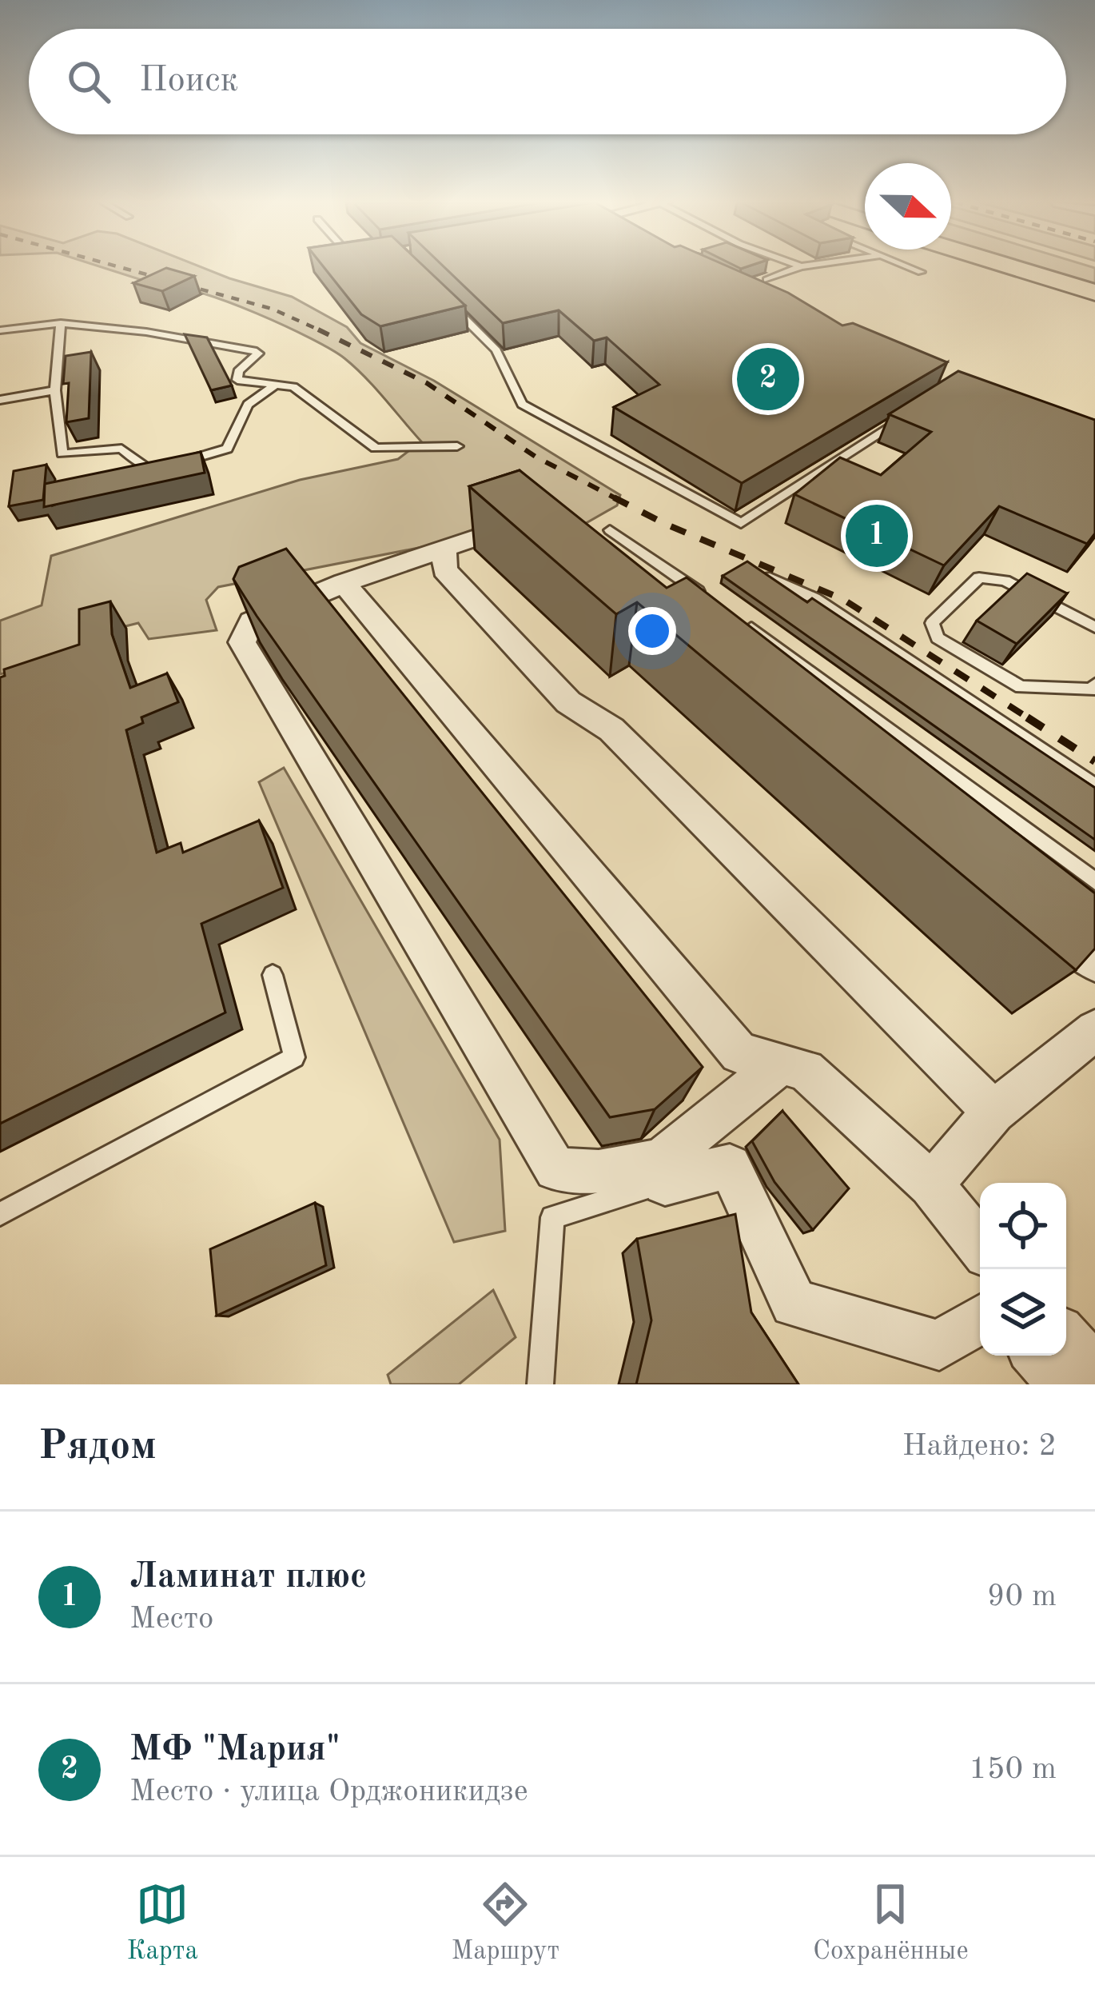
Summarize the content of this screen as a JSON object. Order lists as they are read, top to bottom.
{
  "north": "right",
  "page": {
    "search": "Поиск",
    "pins": ["2", "1"],
    "heading": ["Рядом", "Найдено: 2"],
    "list": [
      {
        "mark": "1",
        "name": "Ламинат плюс",
        "note": "Место",
        "value": "90 m"
      },
      {
        "mark": "2",
        "name": "МФ \"Мария\"",
        "note": "Место · улица Орджоникидзе",
        "value": "150 m"
      }
    ],
    "nav": ["Карта", "Маршрут", "Сохранённые"]
  }
}
